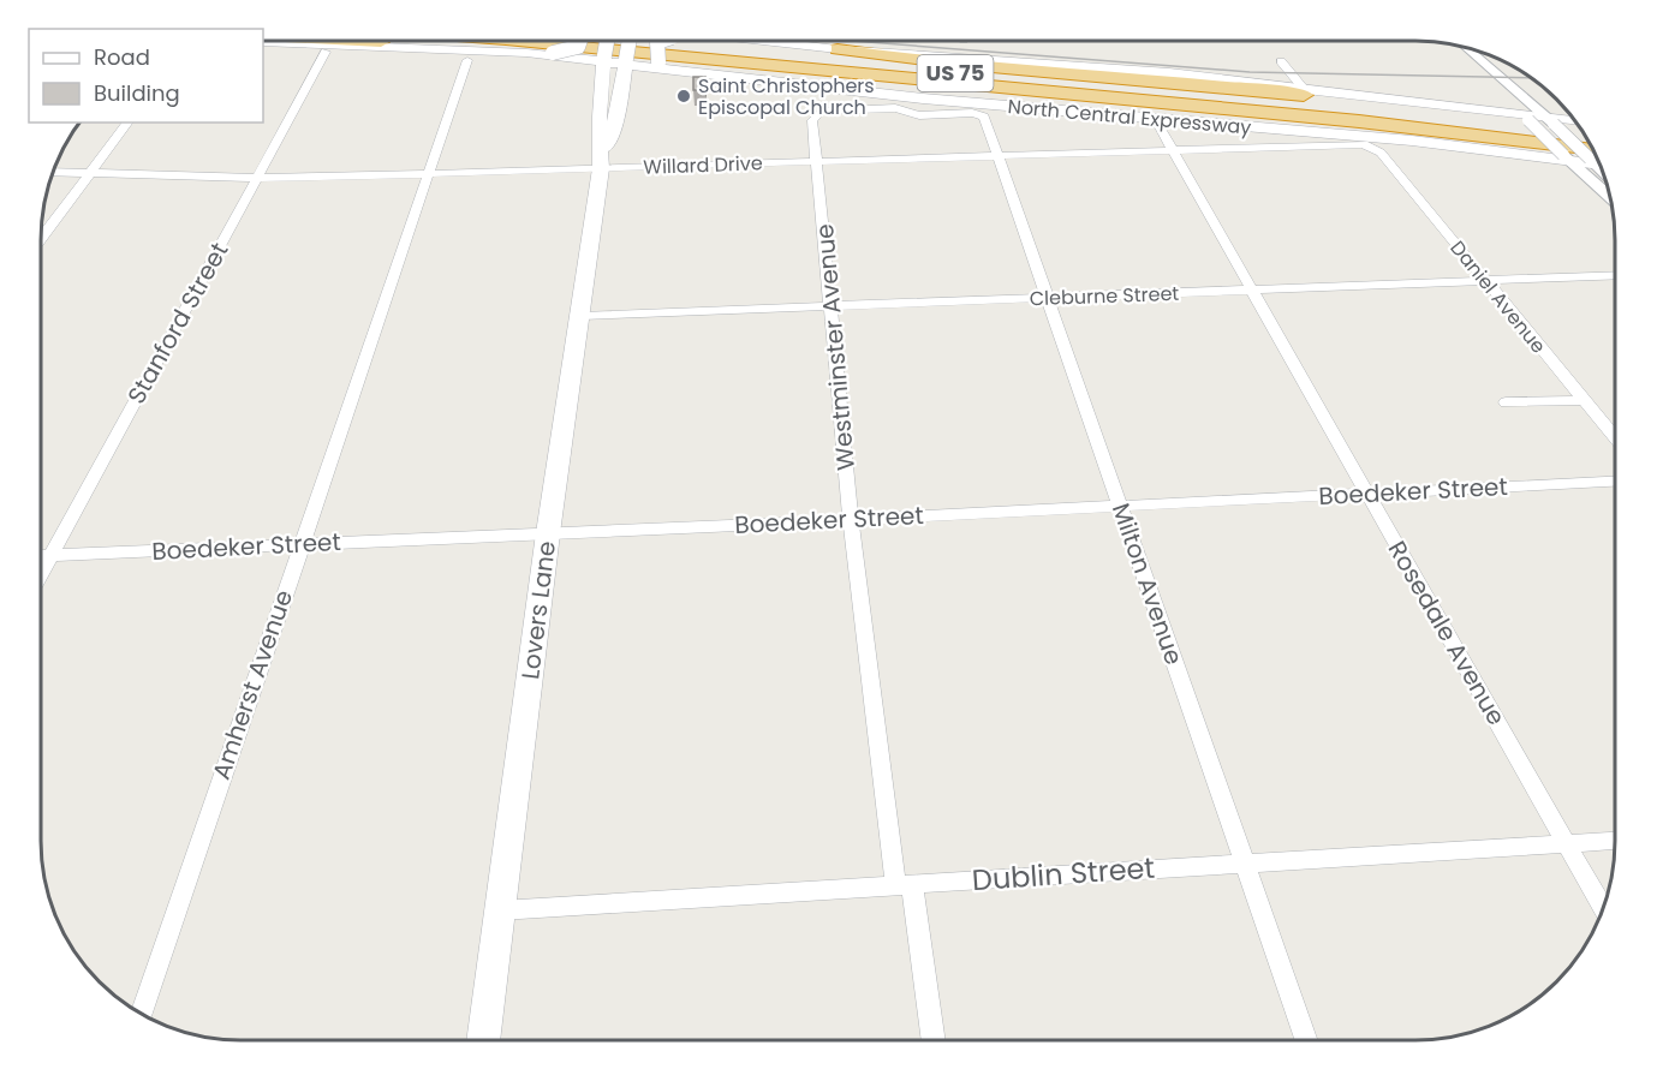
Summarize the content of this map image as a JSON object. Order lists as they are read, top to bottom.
{
  "streets": {
    "highway": ["US 75", "North Central Expressway"],
    "main road": ["Lovers Lane"],
    "street": [
      "Willard Drive",
      "Cleburne Street",
      "Daniel Avenue",
      "Stanford Street",
      "Westminster Avenue",
      "Boedeker Street",
      "Milton Avenue",
      "Rosedale Avenue",
      "Amherst Avenue",
      "Dublin Street"
    ]
  },
  "crossings": [
    ["North Central Expressway", "Lovers Lane"],
    ["Willard Drive", "Daniel Avenue"],
    ["Willard Drive", "Stanford Street"],
    ["Willard Drive", "Westminster Avenue"],
    ["Willard Drive", "Milton Avenue"],
    ["Willard Drive", "Lovers Lane"],
    ["Willard Drive", "Rosedale Avenue"],
    ["Willard Drive", "Amherst Avenue"],
    ["Cleburne Street", "Daniel Avenue"],
    ["Cleburne Street", "Westminster Avenue"],
    ["Cleburne Street", "Milton Avenue"],
    ["Cleburne Street", "Lovers Lane"],
    ["Cleburne Street", "Rosedale Avenue"],
    ["Stanford Street", "Boedeker Street"],
    ["Westminster Avenue", "Boedeker Street"],
    ["Westminster Avenue", "Milton Avenue"],
    ["Westminster Avenue", "Dublin Street"],
    ["Boedeker Street", "Milton Avenue"],
    ["Boedeker Street", "Lovers Lane"],
    ["Boedeker Street", "Rosedale Avenue"],
    ["Boedeker Street", "Amherst Avenue"],
    ["Milton Avenue", "Dublin Street"],
    ["Lovers Lane", "Dublin Street"],
    ["Rosedale Avenue", "Dublin Street"]
  ],
  "places": ["Saint Christophers Episcopal Church"],
  "legend": ["Road", "Building"]
}
